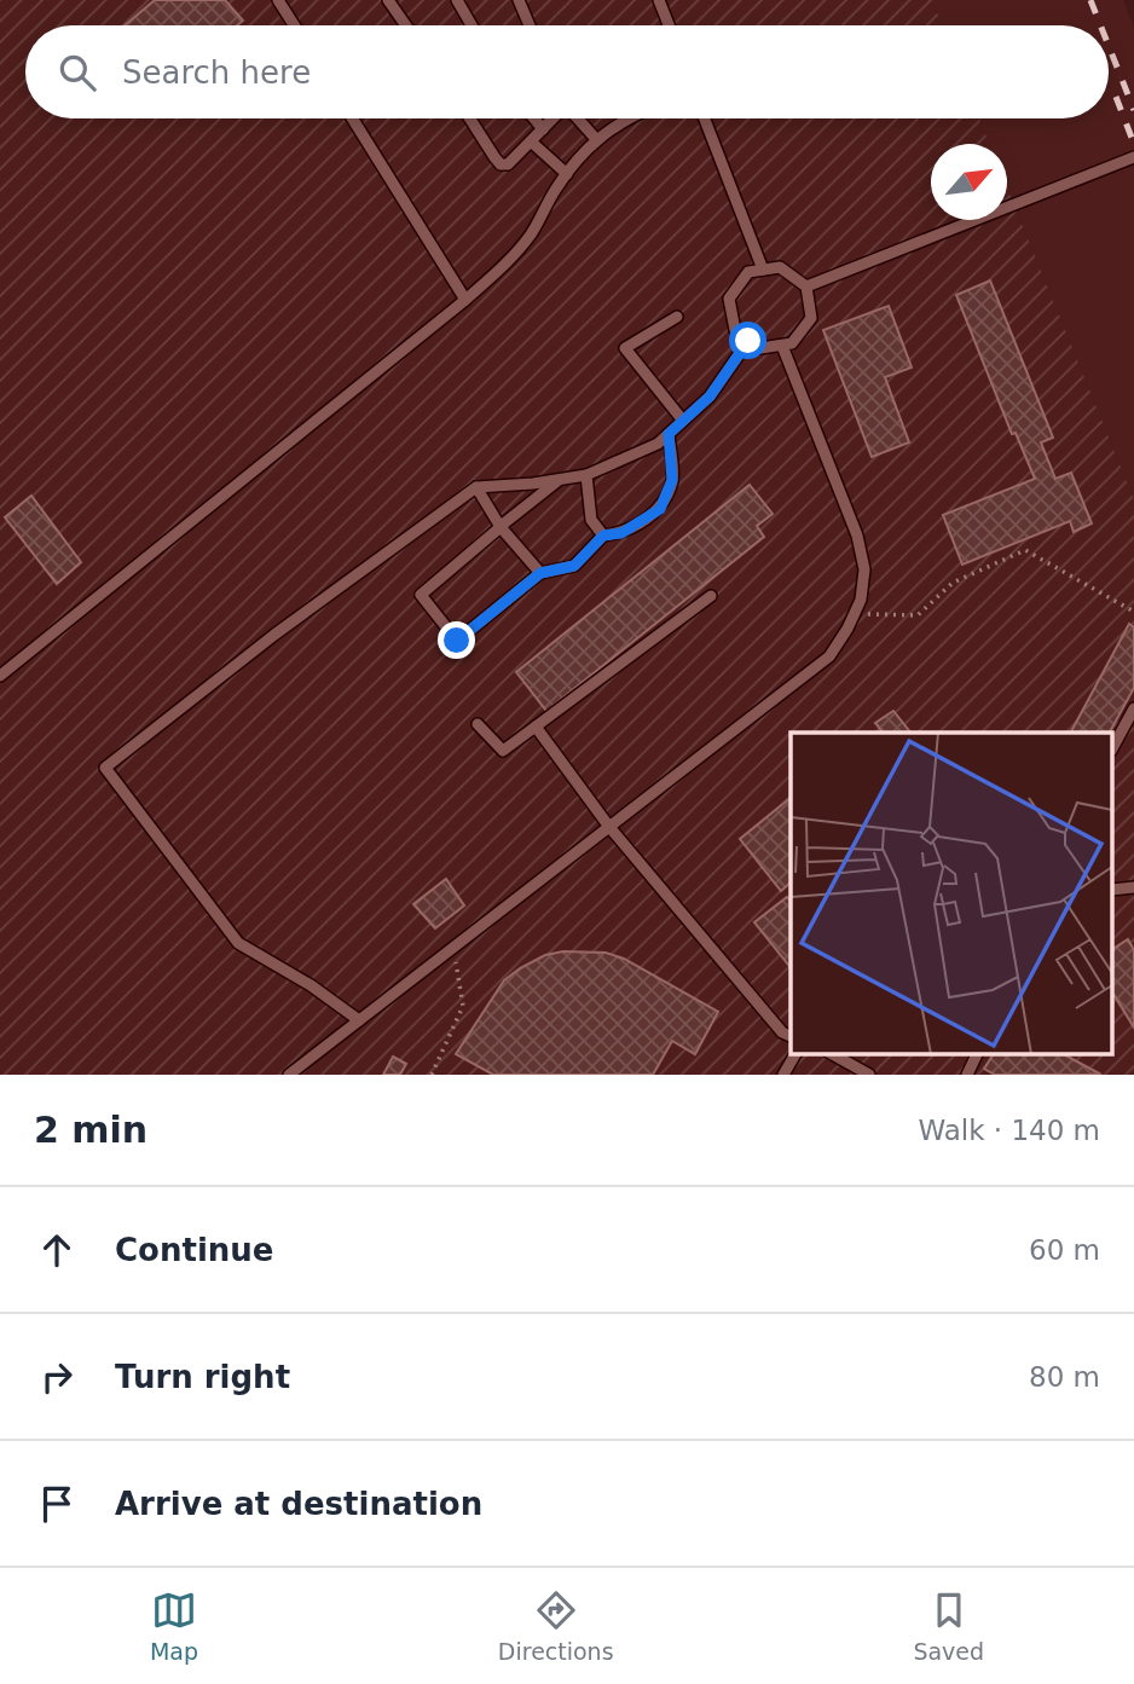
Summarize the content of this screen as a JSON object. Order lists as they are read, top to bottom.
{
  "north": "top right",
  "page": {
    "search": "Search here",
    "heading": ["2 min", "Walk · 140 m"],
    "list": [
      ["Continue", "60 m"],
      ["Turn right", "80 m"],
      "Arrive at destination"
    ],
    "nav": ["Map", "Directions", "Saved"]
  }
}
